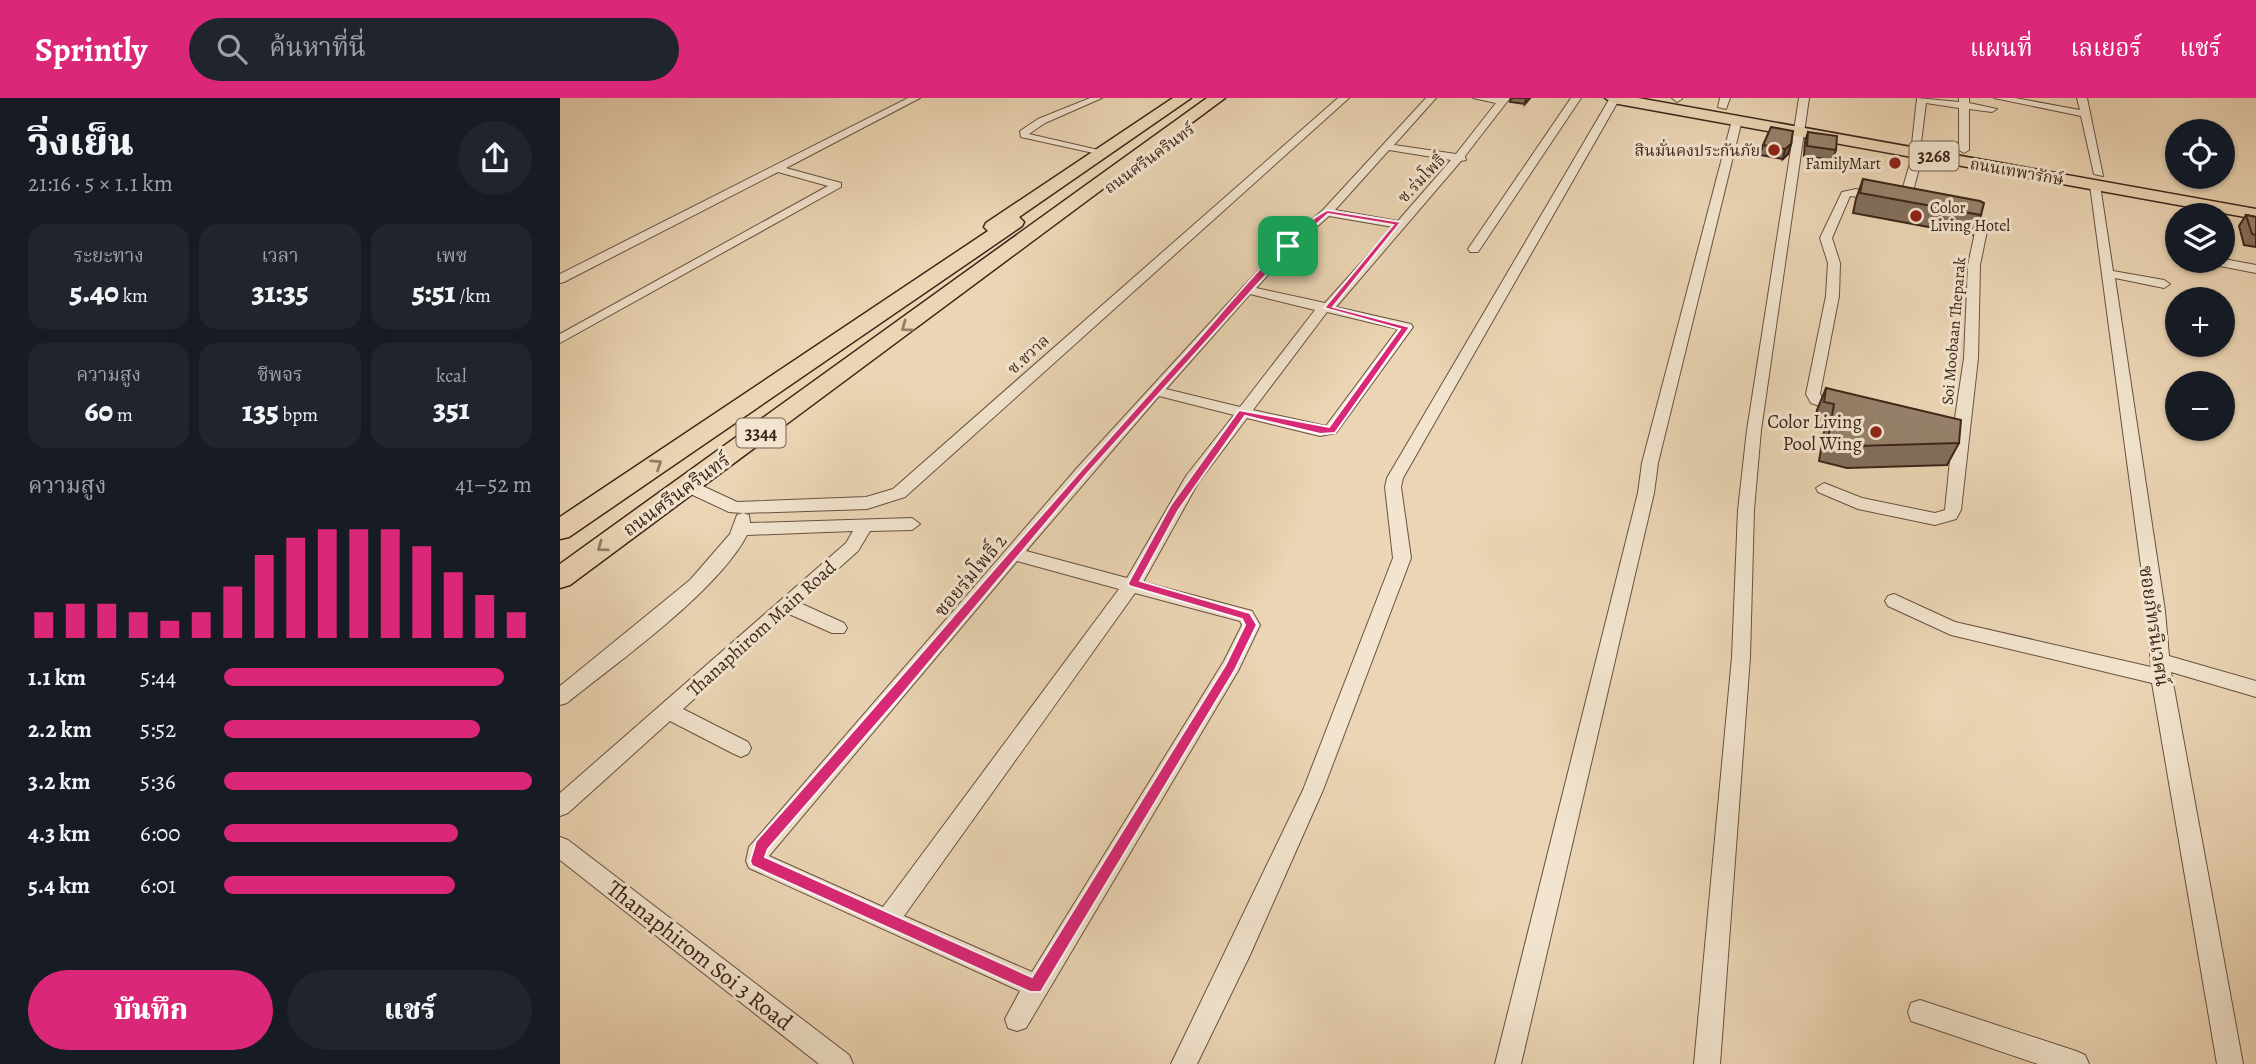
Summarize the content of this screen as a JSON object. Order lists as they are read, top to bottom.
{
  "streets": {
    "main road": [
      "3268",
      "ถนนศรีนครินทร์",
      "ถนนเทพารักษ์",
      "3344"
    ],
    "street": [
      "ซ.ร่มโพธิ์",
      "Soi Moobaan Theparak",
      "ซ.ชวาล",
      "ซอยร่มโพธิ์ 2",
      "ซอยภัทรนิเวศน์",
      "Thanaphirom Main Road",
      "Thanaphirom Soi 3 Road"
    ]
  },
  "crossings": [
    ["ถนนศรีนครินทร์", "ซ.ชวาล"],
    ["ถนนเทพารักษ์", "ซอยภัทรนิเวศน์"],
    ["ซ.ร่มโพธิ์", "ซอยร่มโพธิ์ 2"]
  ],
  "places": [
    "สินมั่นคงประกันภัย",
    "FamilyMart",
    "Color Living Hotel",
    "Color Living Pool Wing"
  ],
  "page": {
    "header": "Sprintly",
    "search": "ค้นหาที่นี่",
    "nav": ["แผนที่", "เลเยอร์", "แชร์"],
    "heading": ["วิ่งเย็น", "21:16 · 5 × 1.1 km"],
    "map_buttons": ["+", "−"],
    "stats": [
      ["ระยะทาง", "5.40 km"],
      ["เวลา", "31:35"],
      ["เพซ", "5:51 /km"],
      ["ความสูง", "60 m"],
      ["ชีพจร", "135 bpm"],
      ["kcal", "351"]
    ],
    "chart": ["ความสูง", "41–52 m"],
    "list": [
      {
        "name": "1.1 km",
        "note": "5:44"
      },
      {
        "name": "2.2 km",
        "note": "5:52"
      },
      {
        "name": "3.2 km",
        "note": "5:36"
      },
      {
        "name": "4.3 km",
        "note": "6:00"
      },
      {
        "name": "5.4 km",
        "note": "6:01"
      }
    ],
    "buttons": ["บันทึก", "แชร์"]
  }
}
